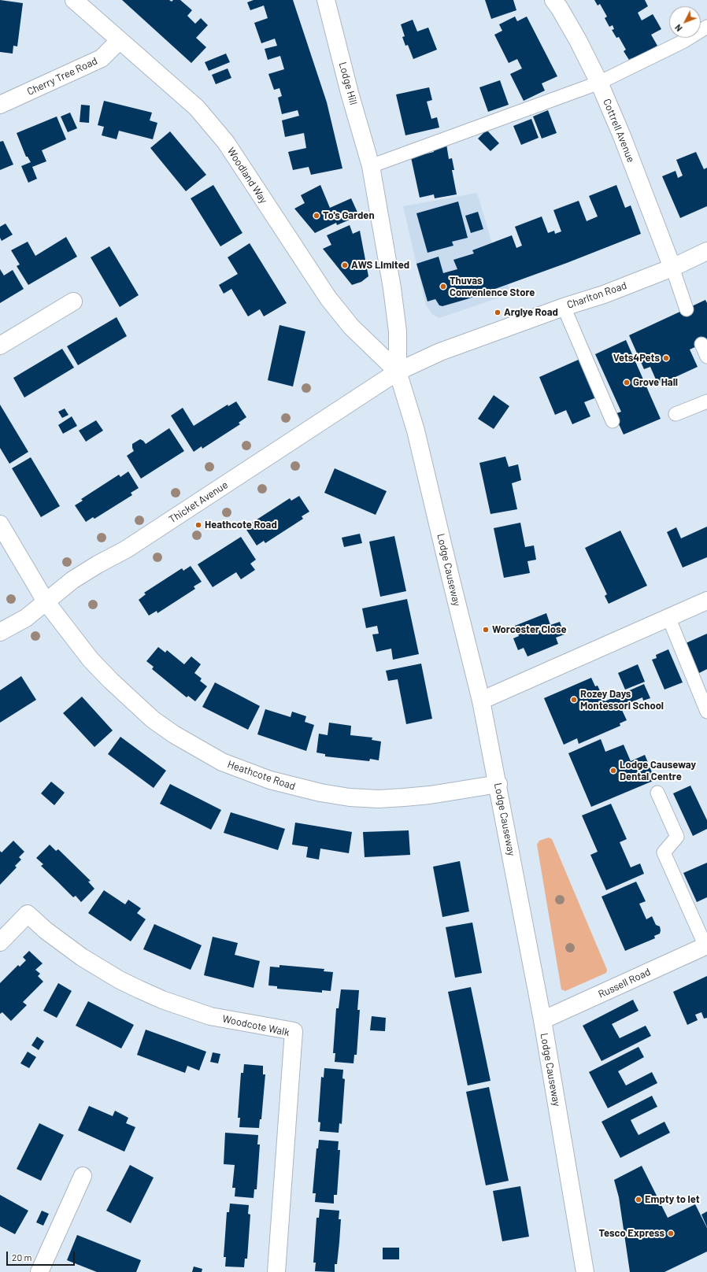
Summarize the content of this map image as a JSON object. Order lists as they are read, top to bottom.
{
  "streets": {
    "street": [
      "Cherry Tree Road",
      "Lodge Hill",
      "Cottrell Avenue",
      "Woodland Way",
      "Charlton Road",
      "Thicket Avenue",
      "Lodge Causeway",
      "Heathcote Road",
      "Russell Road",
      "Woodcote Walk"
    ]
  },
  "crossings": [
    ["Cherry Tree Road", "Woodland Way"],
    ["Lodge Hill", "Woodland Way"],
    ["Lodge Hill", "Charlton Road"],
    ["Lodge Hill", "Thicket Avenue"],
    ["Lodge Hill", "Lodge Causeway"],
    ["Cottrell Avenue", "Charlton Road"],
    ["Woodland Way", "Charlton Road"],
    ["Woodland Way", "Thicket Avenue"],
    ["Woodland Way", "Lodge Causeway"],
    ["Charlton Road", "Thicket Avenue"],
    ["Charlton Road", "Lodge Causeway"],
    ["Thicket Avenue", "Lodge Causeway"],
    ["Thicket Avenue", "Heathcote Road"],
    ["Lodge Causeway", "Heathcote Road"],
    ["Lodge Causeway", "Russell Road"]
  ],
  "places": [
    "To's Garden",
    "AWS Limited",
    "Thuvas Convenience Store",
    "Arglye Road",
    "Vets4Pets",
    "Grove Hall",
    "Heathcote Road",
    "Worcester Close",
    "Rozey Days Montessori School",
    "Lodge Causeway Dental Centre",
    "Empty to let",
    "Tesco Express"
  ],
  "scale_bar": "20 m",
  "north": "bottom left"
}
